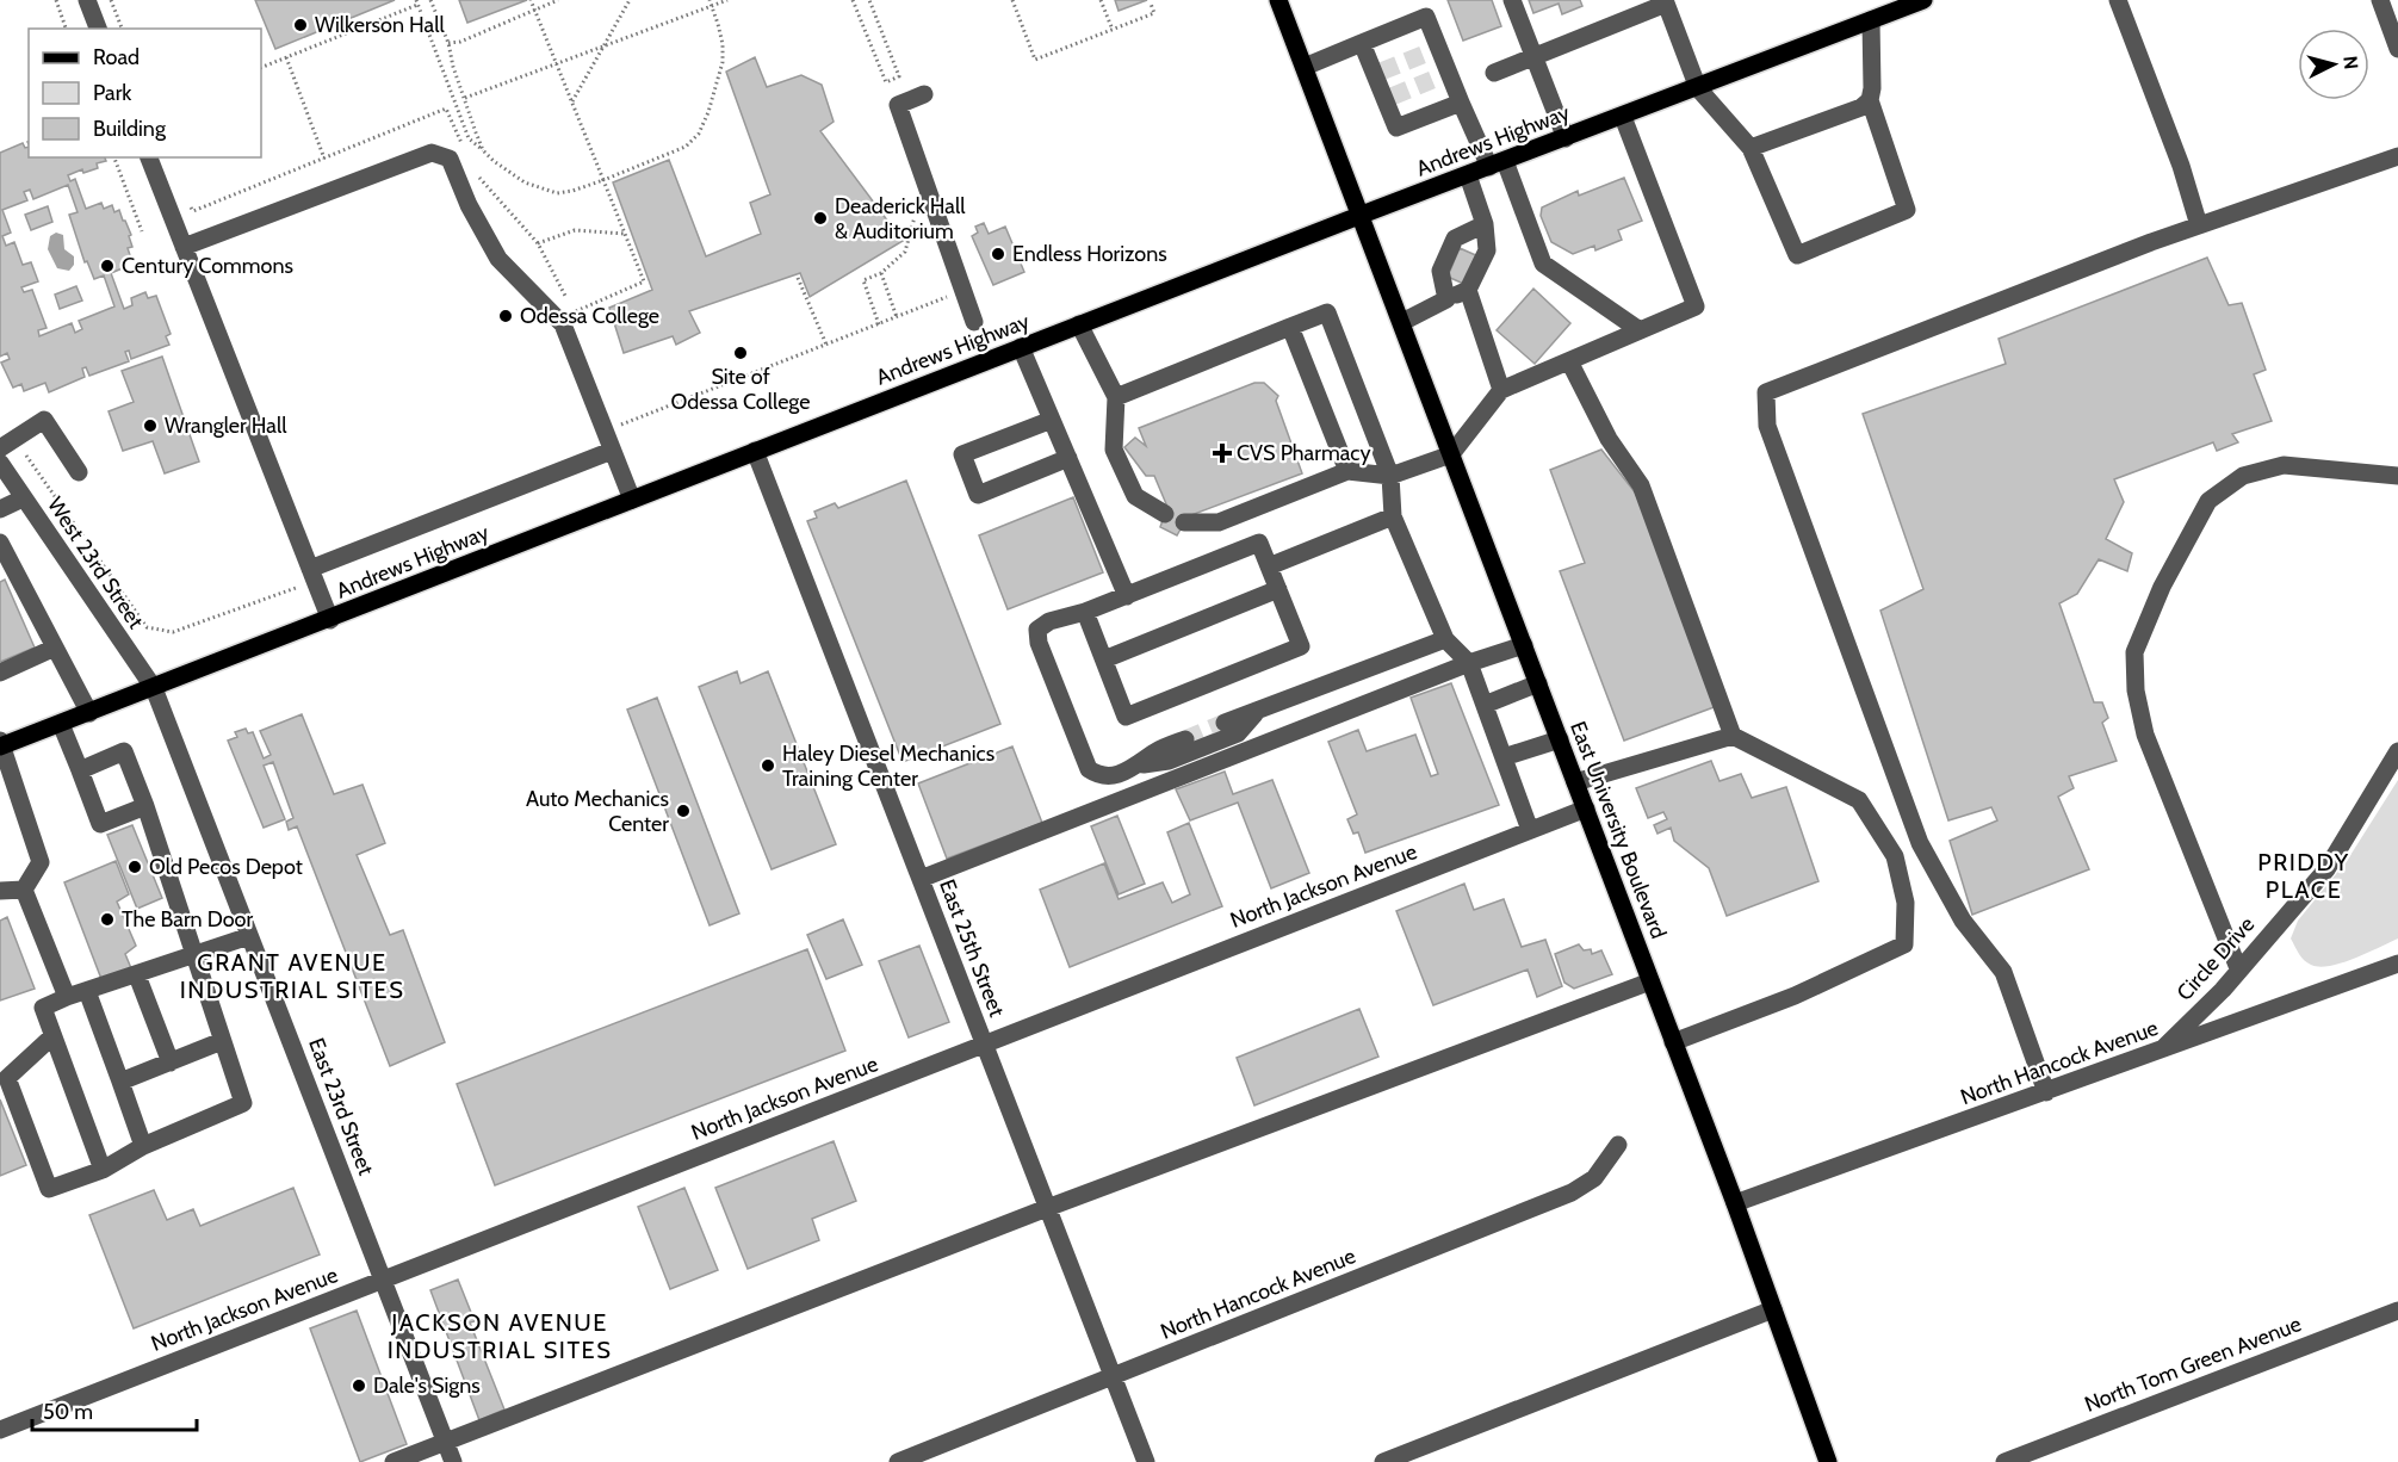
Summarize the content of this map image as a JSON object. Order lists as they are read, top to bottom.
{
  "streets": {
    "main road": ["Andrews Highway", "East University Boulevard"],
    "street": [
      "West 23rd Street",
      "North Jackson Avenue",
      "East 25th Street",
      "Circle Drive",
      "North Hancock Avenue",
      "East 23rd Street",
      "North Tom Green Avenue"
    ]
  },
  "crossings": [
    ["Andrews Highway", "West 23rd Street"],
    ["Andrews Highway", "East University Boulevard"],
    ["Andrews Highway", "East 25th Street"],
    ["Andrews Highway", "East 23rd Street"],
    ["West 23rd Street", "East 23rd Street"],
    ["East University Boulevard", "North Jackson Avenue"],
    ["East University Boulevard", "North Hancock Avenue"],
    ["North Jackson Avenue", "East 25th Street"],
    ["North Jackson Avenue", "East 23rd Street"],
    ["East 25th Street", "North Hancock Avenue"],
    ["Circle Drive", "North Hancock Avenue"]
  ],
  "districts": ["PRIDDY PLACE", "GRANT AVENUE INDUSTRIAL SITES", "JACKSON AVENUE INDUSTRIAL SITES"],
  "places": {
    "other": [
      "Wilkerson Hall",
      "Deaderick Hall & Auditorium",
      "Endless Horizons",
      "Century Commons",
      "Odessa College",
      "Site of Odessa College",
      "Wrangler Hall",
      "Haley Diesel Mechanics Training Center",
      "Auto Mechanics Center",
      "Old Pecos Depot",
      "The Barn Door",
      "Dale's Signs"
    ],
    "health": ["CVS Pharmacy"]
  },
  "legend": ["Road", "Park", "Building"],
  "scale_bar": "50 m",
  "north": "right"
}
